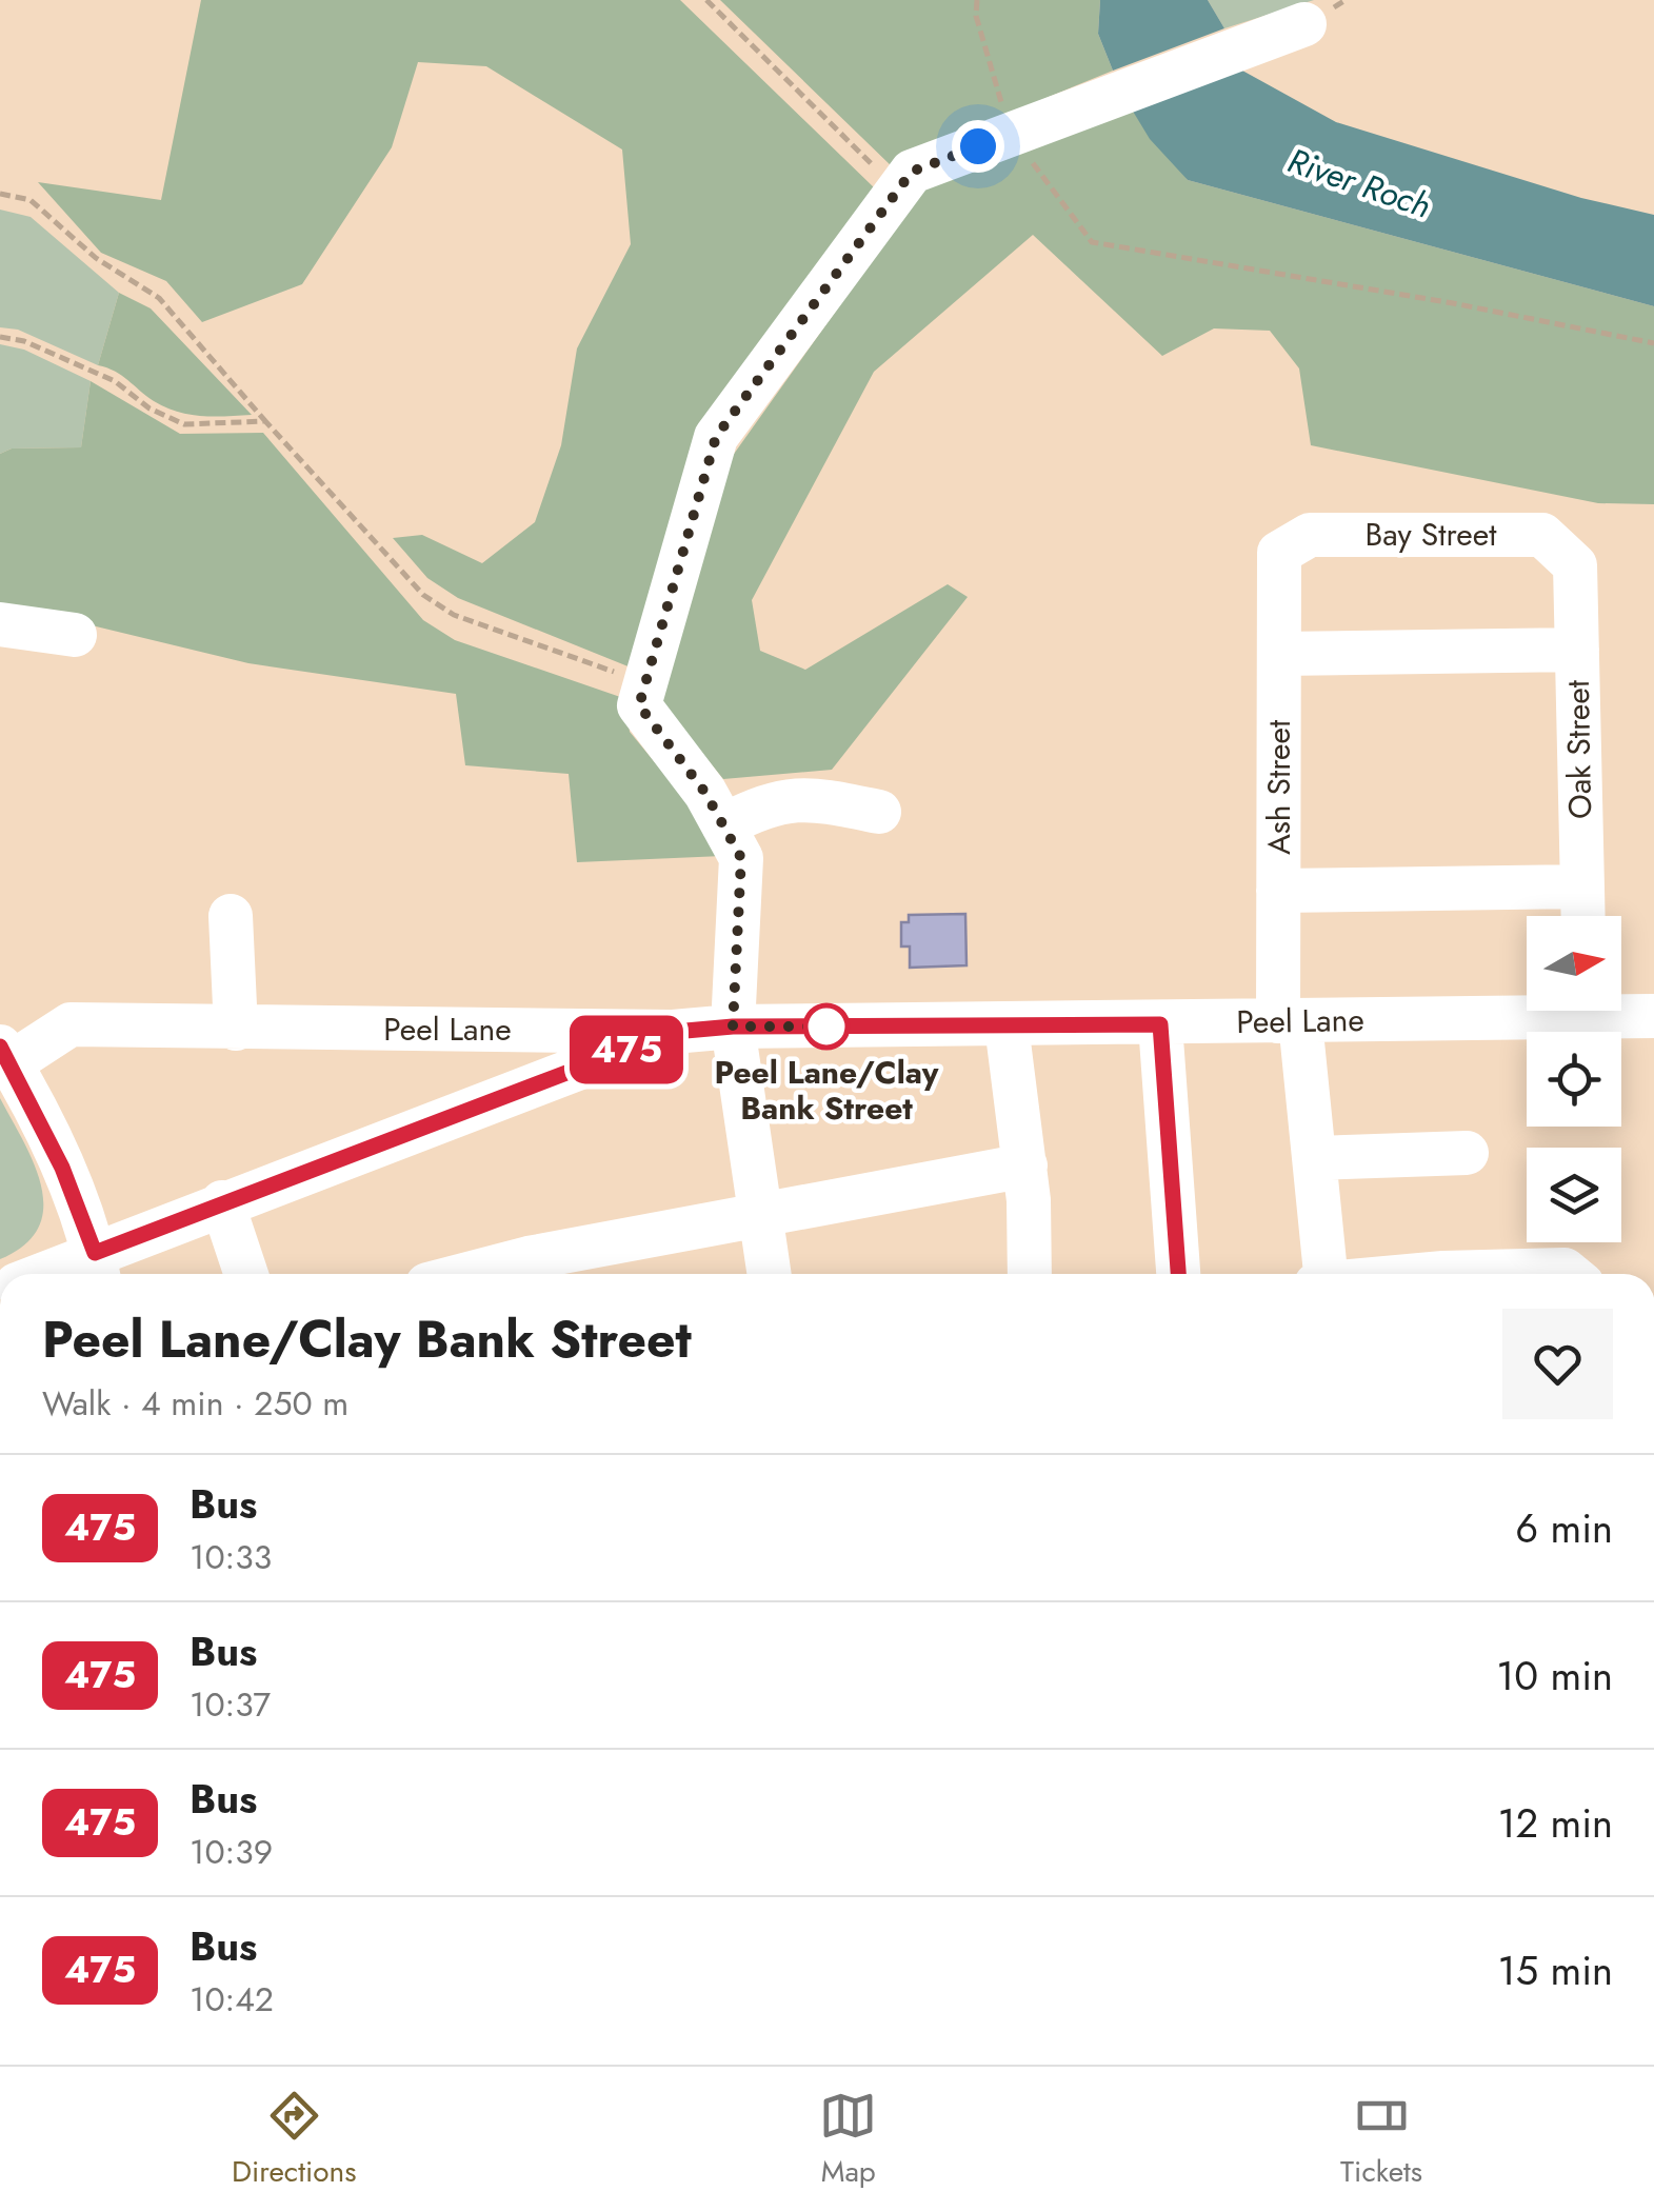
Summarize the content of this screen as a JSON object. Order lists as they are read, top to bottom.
{
  "streets": {
    "street": [
      "Bay Street",
      "Oak Street",
      "Ash Street",
      "Peel Lane"
    ]
  },
  "crossings": [
    ["Bay Street", "Oak Street"],
    ["Bay Street", "Ash Street"],
    ["Ash Street", "Peel Lane"]
  ],
  "water": ["River Roch"],
  "places": ["Peel Lane/Clay Bank Street"],
  "lines": ["bus line 475"],
  "north": "right",
  "page": {
    "on_map": "475",
    "heading": ["Peel Lane/Clay Bank Street", "Walk · 4 min · 250 m"],
    "list": [
      {
        "mark": "475",
        "name": "Bus",
        "note": "10:33",
        "value": "6 min"
      },
      {
        "mark": "475",
        "name": "Bus",
        "note": "10:37",
        "value": "10 min"
      },
      {
        "mark": "475",
        "name": "Bus",
        "note": "10:39",
        "value": "12 min"
      },
      {
        "mark": "475",
        "name": "Bus",
        "note": "10:42",
        "value": "15 min"
      }
    ],
    "tabs": ["Directions", "Map", "Tickets"]
  }
}
